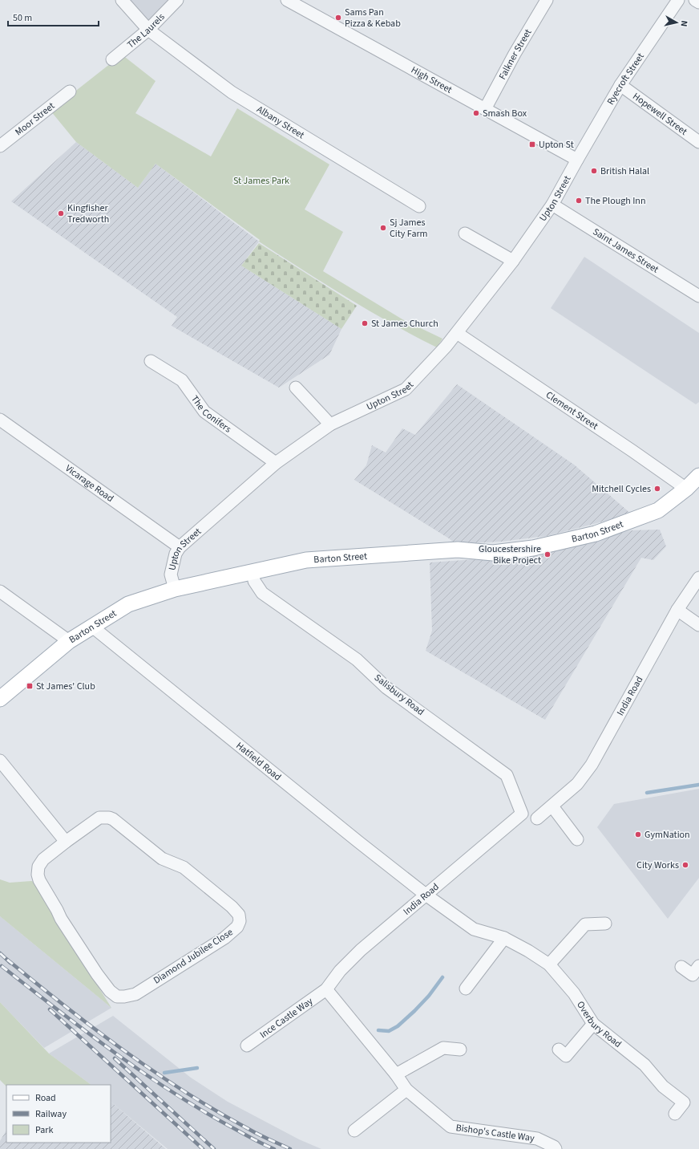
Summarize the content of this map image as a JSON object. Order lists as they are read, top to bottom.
{
  "streets": {
    "main road": ["Barton Street"],
    "street": [
      "The Laurels",
      "Falkner Street",
      "Ryecroft Street",
      "High Street",
      "Hopewell Street",
      "Moor Street",
      "Albany Street",
      "Upton Street",
      "Saint James Street",
      "Clement Street",
      "The Conifers",
      "Vicarage Road",
      "Salisbury Road",
      "India Road",
      "Hatfield Road",
      "Diamond Jubilee Close",
      "Ince Castle Way",
      "Overbury Road",
      "Bishop's Castle Way"
    ]
  },
  "crossings": [
    ["The Laurels", "Albany Street"],
    ["Falkner Street", "High Street"],
    ["Ryecroft Street", "High Street"],
    ["Ryecroft Street", "Hopewell Street"],
    ["Ryecroft Street", "Upton Street"],
    ["High Street", "Upton Street"],
    ["Upton Street", "Saint James Street"],
    ["Upton Street", "Clement Street"],
    ["Upton Street", "The Conifers"],
    ["Upton Street", "Vicarage Road"],
    ["Upton Street", "Barton Street"],
    ["Clement Street", "Barton Street"],
    ["Barton Street", "Salisbury Road"],
    ["Barton Street", "Hatfield Road"],
    ["Salisbury Road", "India Road"],
    ["India Road", "Hatfield Road"],
    ["India Road", "Ince Castle Way"],
    ["India Road", "Overbury Road"],
    ["India Road", "Bishop's Castle Way"],
    ["Hatfield Road", "Overbury Road"],
    ["Ince Castle Way", "Bishop's Castle Way"]
  ],
  "parks": ["St James Park"],
  "places": {
    "other": [
      "Sams Pan Pizza & Kebab",
      "Smash Box",
      "British Halal",
      "The Plough Inn",
      "Kingfisher Tredworth",
      "Sj James City Farm",
      "St James Church",
      "Mitchell Cycles",
      "Gloucestershire Bike Project",
      "GymNation",
      "City Works"
    ],
    "transit": ["Upton St", "St James' Club"]
  },
  "legend": ["Road", "Railway", "Park"],
  "scale_bar": "50 m",
  "north": "right"
}
